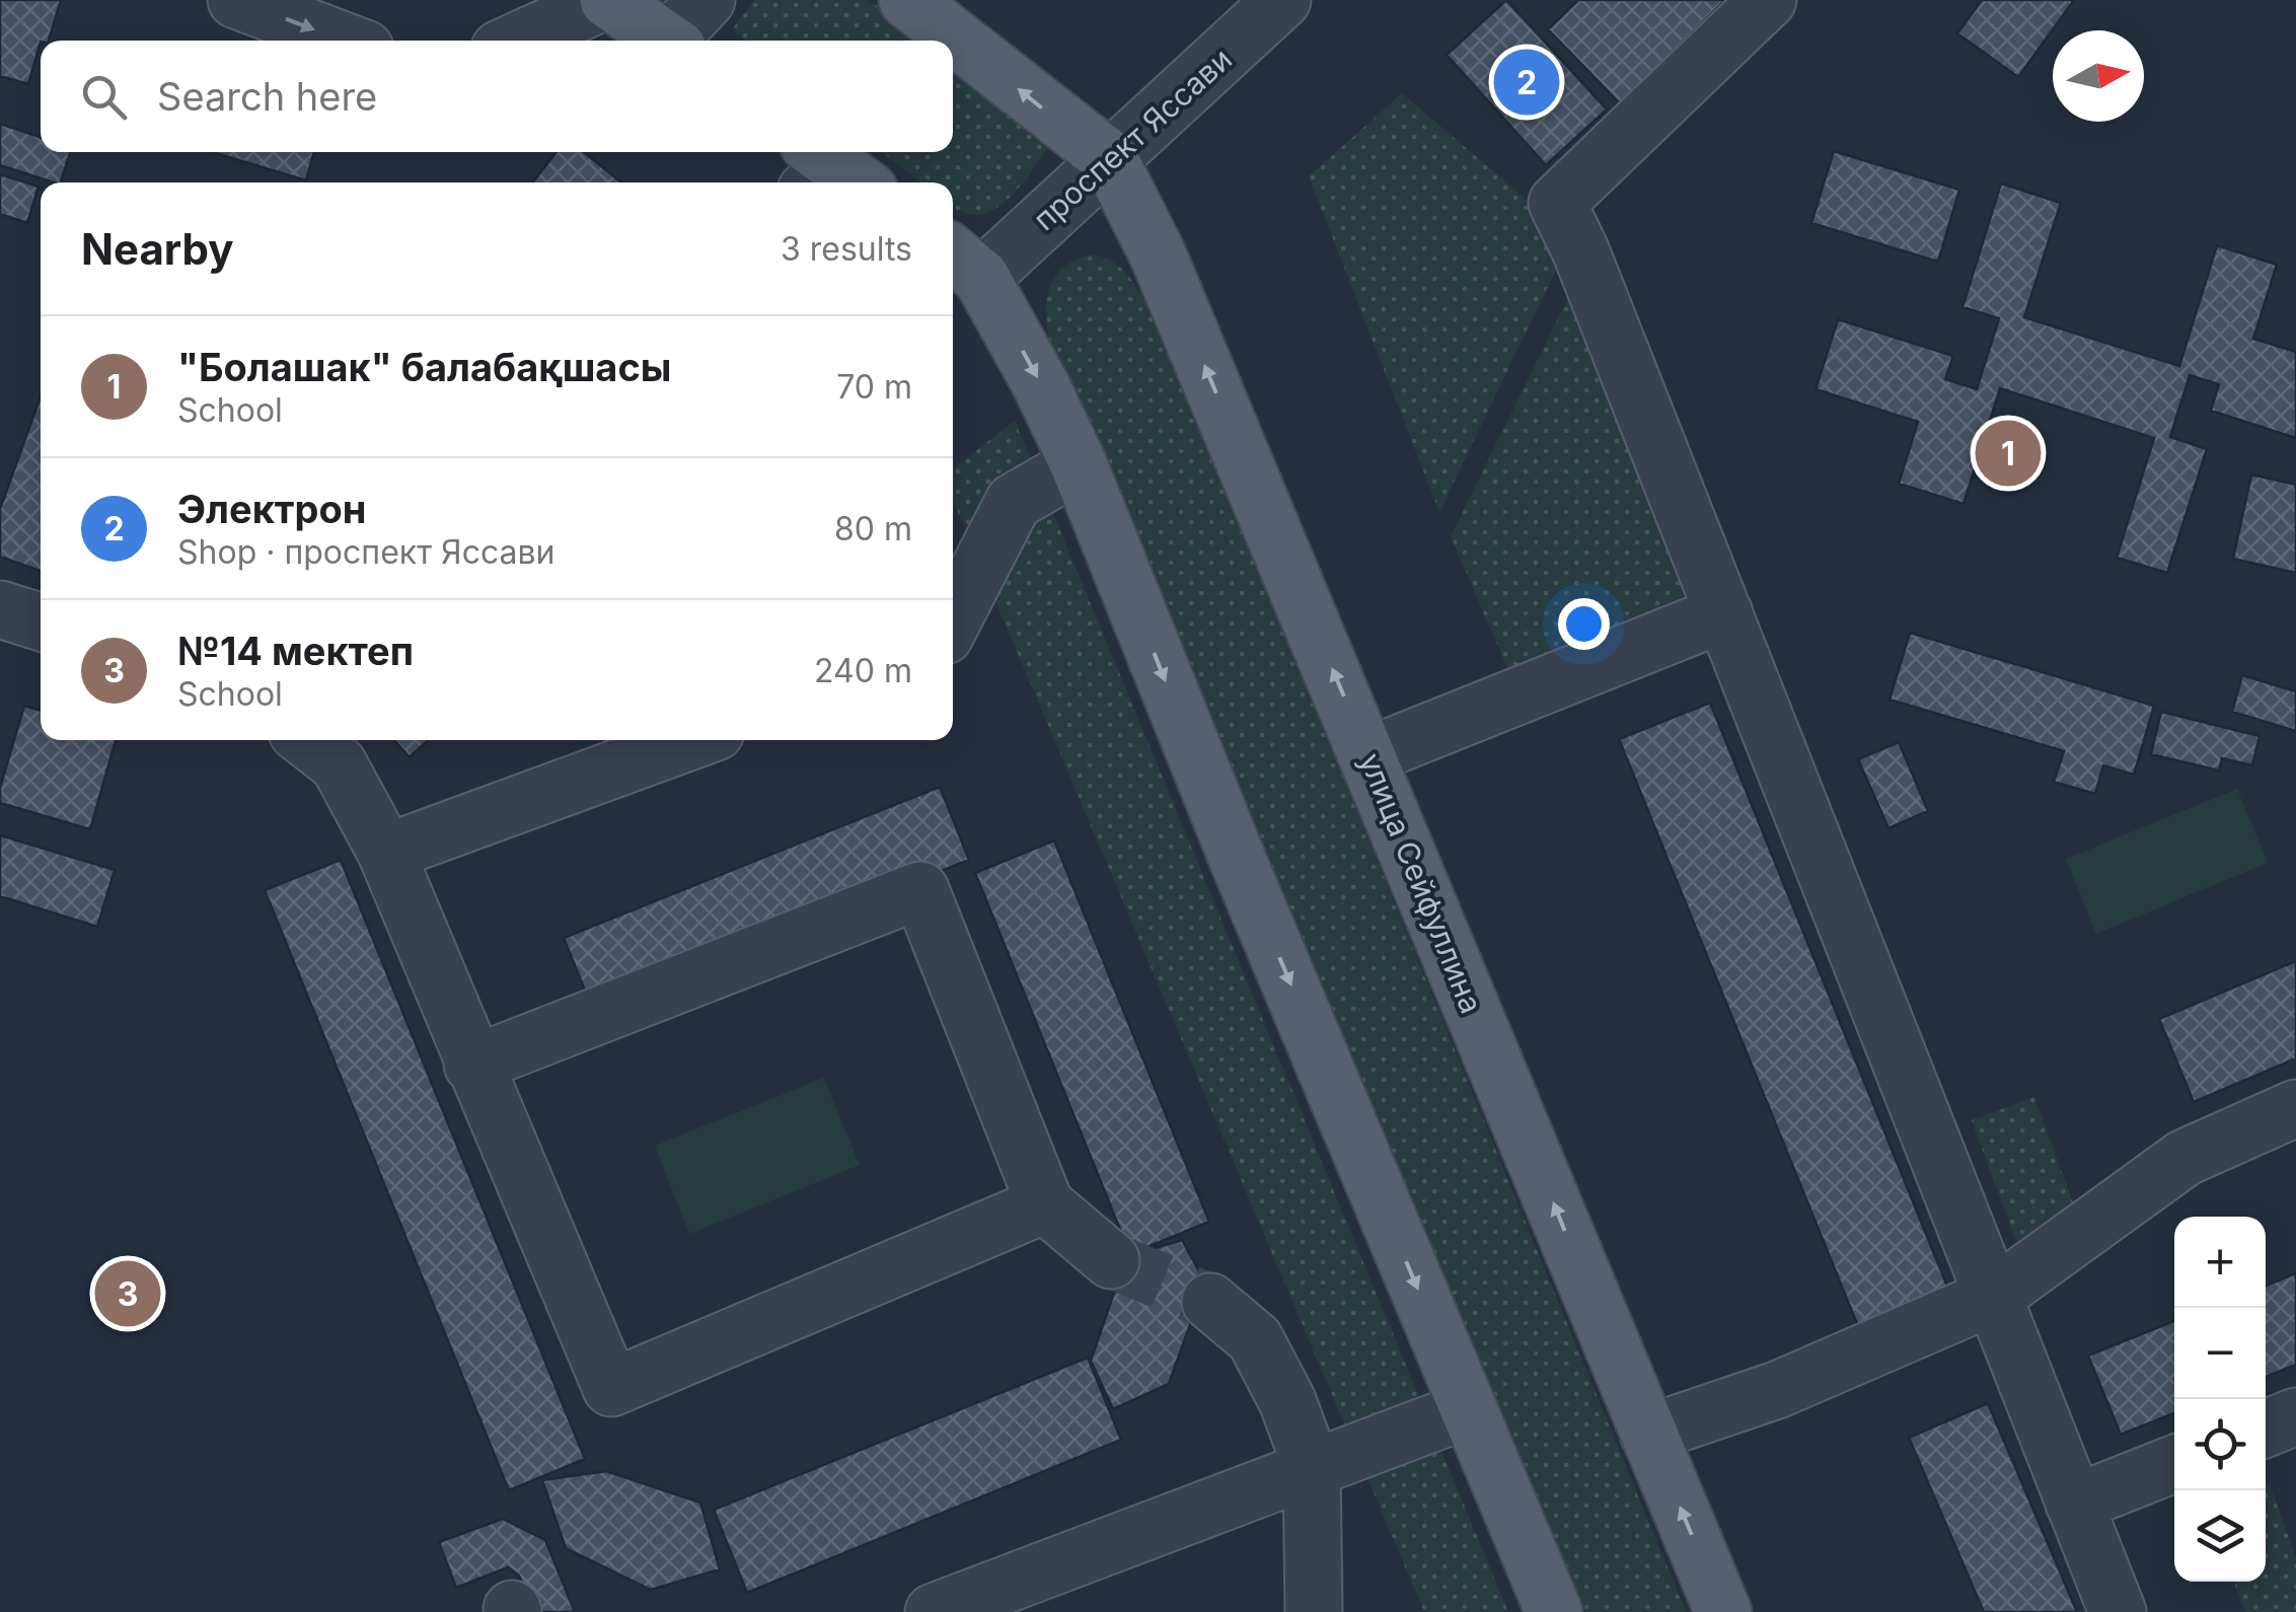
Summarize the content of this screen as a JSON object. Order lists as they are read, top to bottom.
{
  "streets": {
    "main road": ["улица Сейфуллина"],
    "street": ["проспект Яссави"]
  },
  "crossings": [
    ["проспект Яссави", "улица Сейфуллина"]
  ],
  "north": "right",
  "page": {
    "search": "Search here",
    "pins": ["2", "1", "3"],
    "heading": ["Nearby", "3 results"],
    "list": [
      {
        "mark": "1",
        "name": "\"Болашак\" балабақшасы",
        "note": "School",
        "value": "70 m"
      },
      {
        "mark": "2",
        "name": "Электрон",
        "note": "Shop · проспект Яссави",
        "value": "80 m"
      },
      {
        "mark": "3",
        "name": "№14 мектеп",
        "note": "School",
        "value": "240 m"
      }
    ],
    "map_buttons": ["+", "−"]
  }
}
